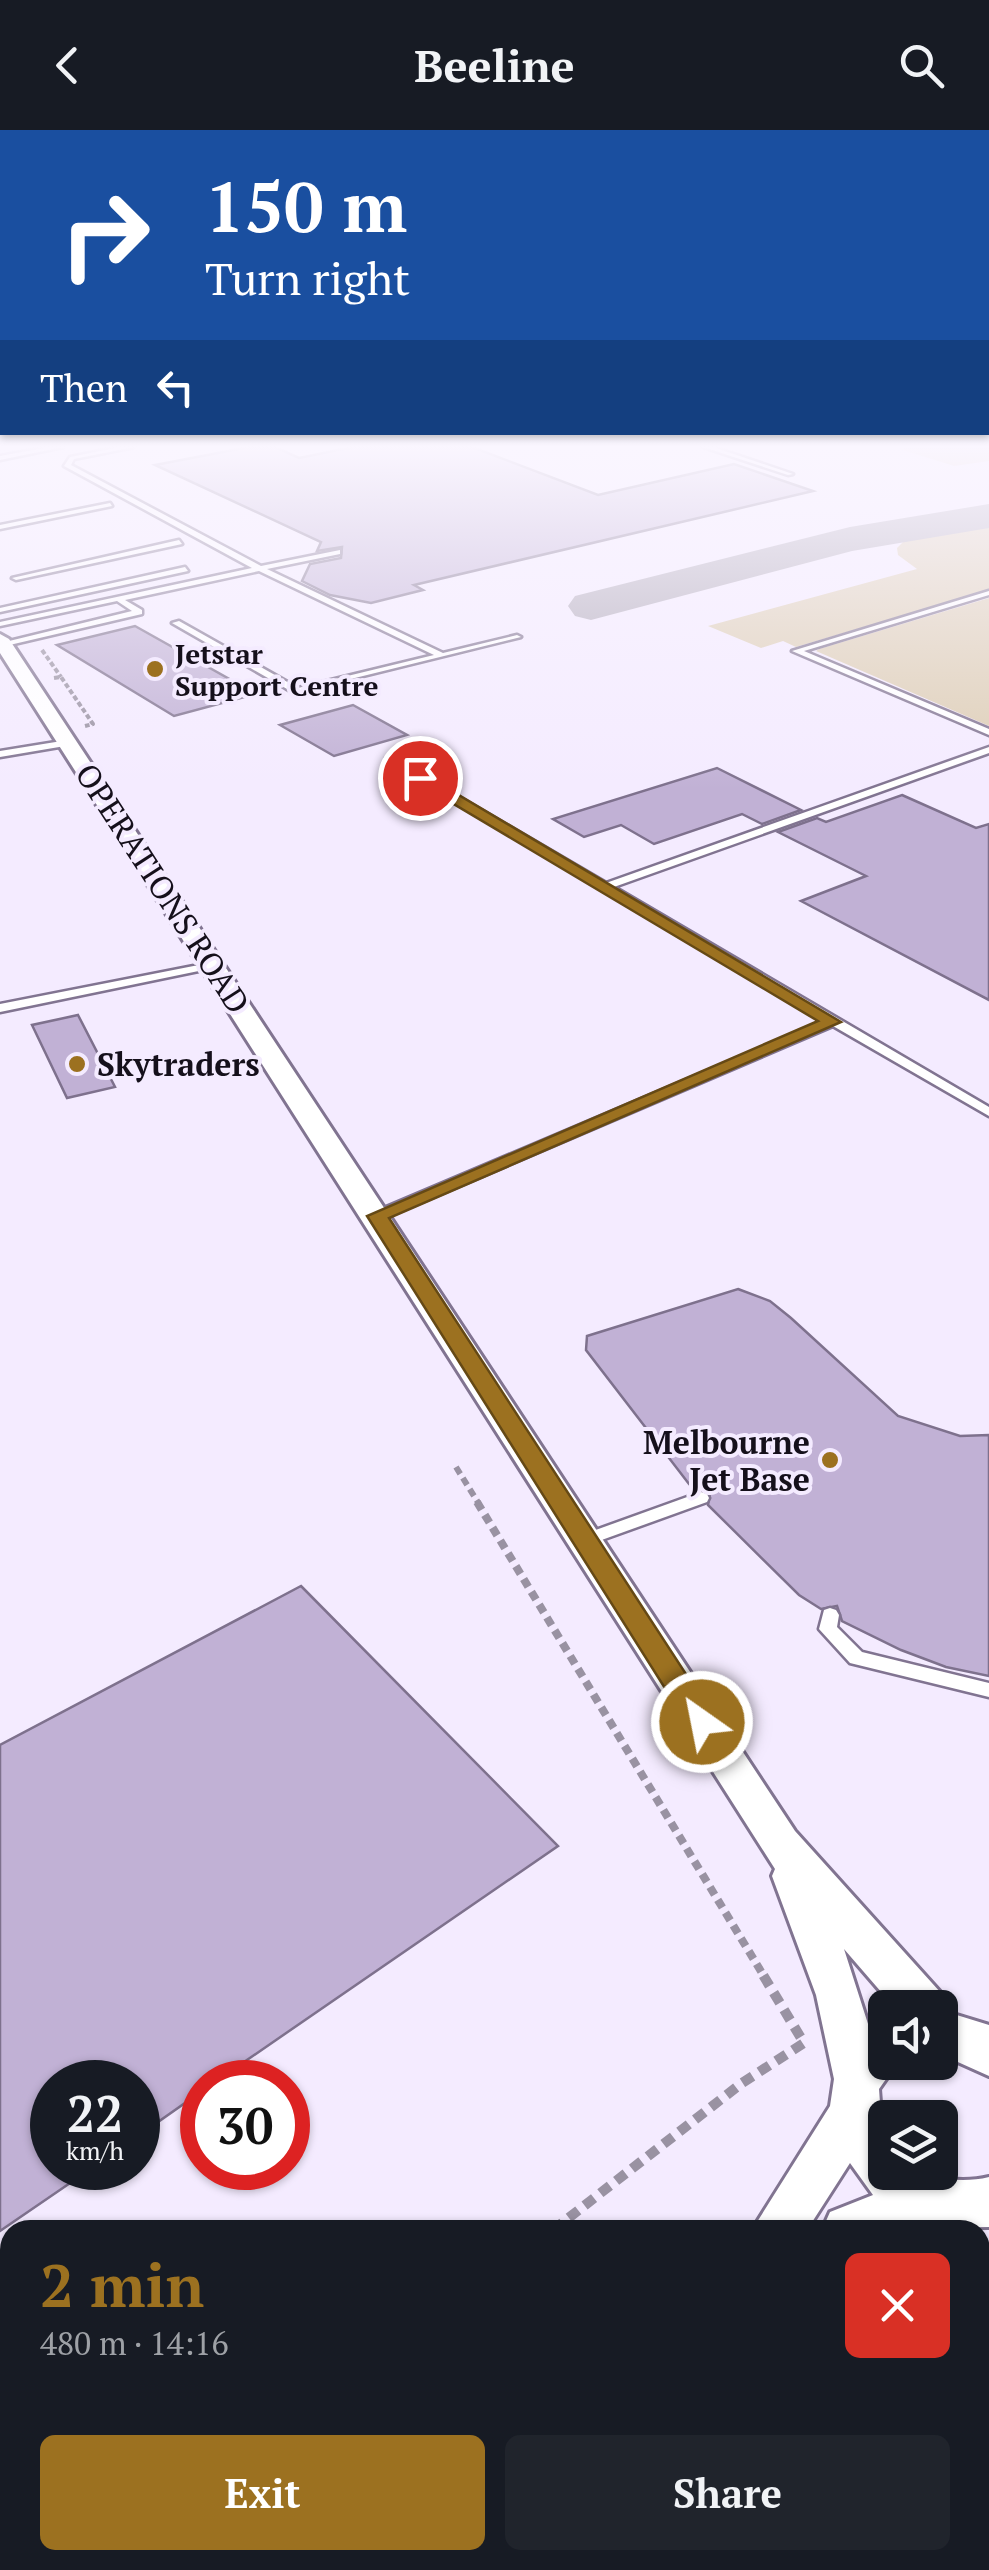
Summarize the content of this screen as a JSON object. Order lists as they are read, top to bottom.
{
  "streets": {
    "street": ["OPERATIONS ROAD"]
  },
  "places": ["Jetstar Support Centre", "Skytraders", "Melbourne Jet Base"],
  "page": {
    "header": "Beeline",
    "turn": ["150 m", "Turn right"],
    "then": "Then",
    "speed": "22 km/h",
    "limit": "30",
    "heading": ["2 min", "480 m · 14:16"],
    "buttons": ["Exit", "Share"]
  }
}
